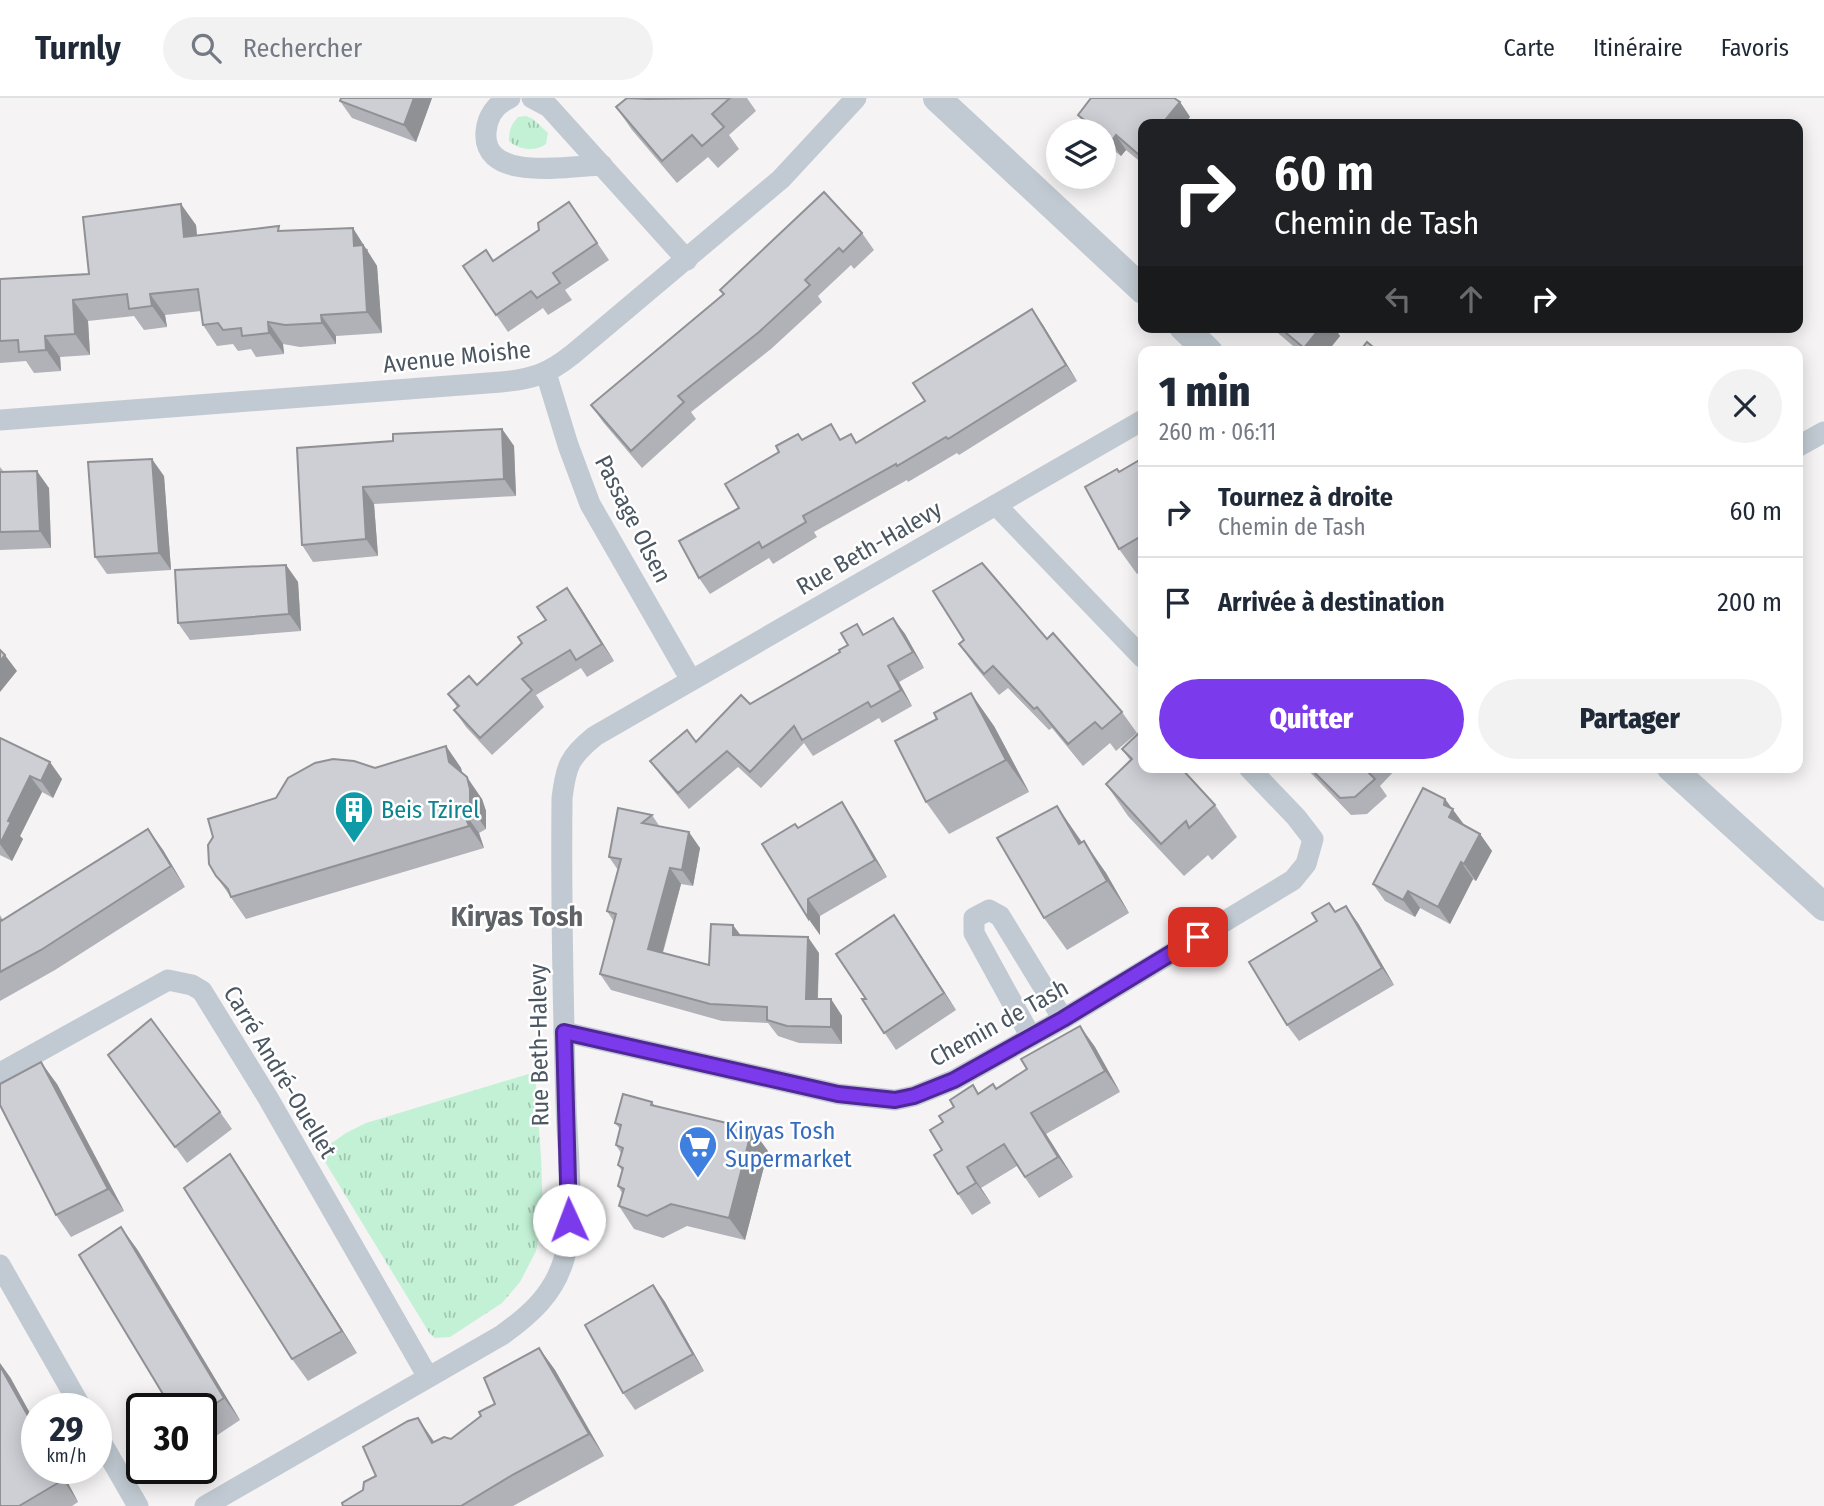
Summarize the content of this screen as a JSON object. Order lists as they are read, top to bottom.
{
  "streets": {
    "street": [
      "Avenue Moishe",
      "Passage Olsen",
      "Rue Beth-Halevy",
      "Chemin de Tash",
      "Carré André-Ouellet"
    ]
  },
  "crossings": [
    ["Avenue Moishe", "Passage Olsen"],
    ["Passage Olsen", "Rue Beth-Halevy"],
    ["Rue Beth-Halevy", "Chemin de Tash"],
    ["Rue Beth-Halevy", "Carré André-Ouellet"]
  ],
  "districts": ["Kiryas Tosh"],
  "places": {
    "building": ["Beis Tzirel"],
    "supermarket": ["Kiryas Tosh Supermarket"]
  },
  "page": {
    "header": "Turnly",
    "search": "Rechercher",
    "nav": ["Carte", "Itinéraire", "Favoris"],
    "turn": ["60 m", "Chemin de Tash"],
    "heading": ["1 min", "260 m · 06:11"],
    "list": [
      {
        "name": "Tournez à droite",
        "note": "Chemin de Tash",
        "value": "60 m"
      },
      {
        "name": "Arrivée à destination",
        "value": "200 m"
      }
    ],
    "buttons": ["Quitter", "Partager"],
    "speed": "29 km/h",
    "limit": "30"
  }
}
